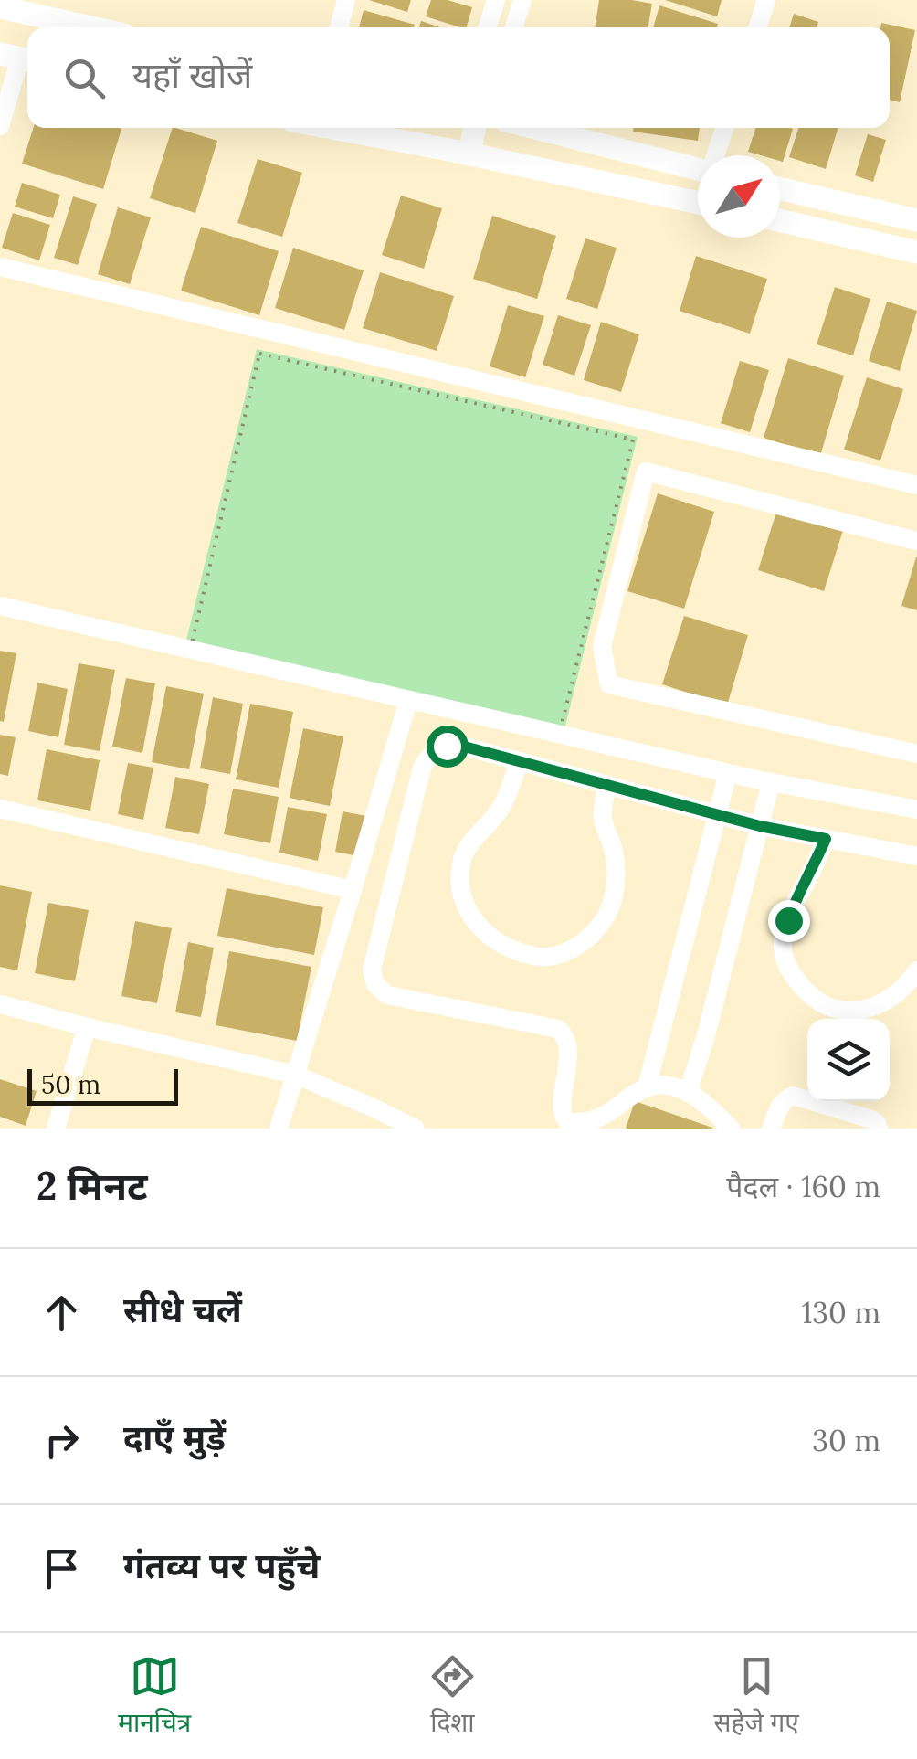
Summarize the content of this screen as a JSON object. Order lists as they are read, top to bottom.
{
  "scale_bar": "50 m",
  "north": "top right",
  "page": {
    "search": "यहाँ खोजें",
    "scale": "50 m",
    "heading": ["2 मिनट", "पैदल · 160 m"],
    "list": [
      ["सीधे चलें", "130 m"],
      ["दाएँ मुड़ें", "30 m"],
      "गंतव्य पर पहुँचे"
    ],
    "nav": ["मानचित्र", "दिशा", "सहेजे गए"]
  }
}
